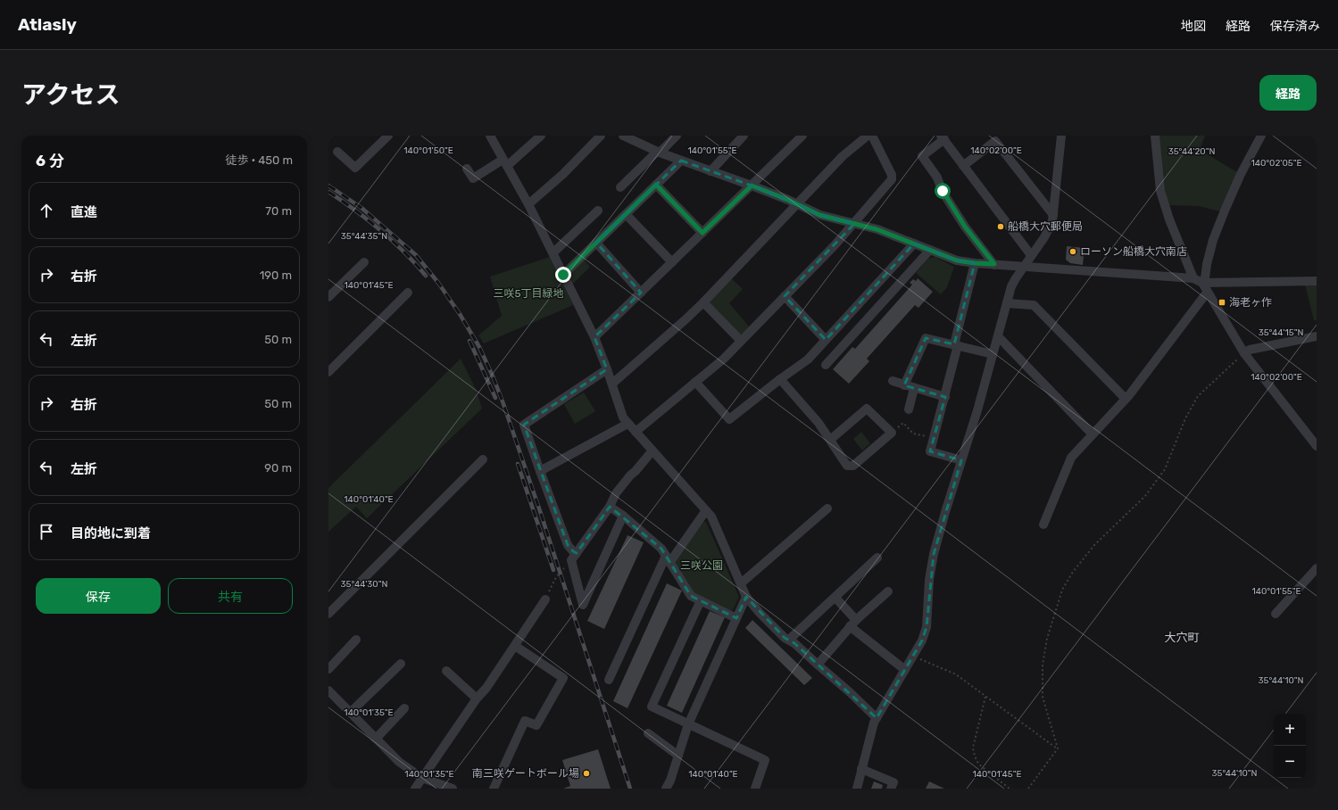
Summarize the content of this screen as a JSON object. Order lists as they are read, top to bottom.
{
  "districts": ["大穴町"],
  "parks": ["三咲5丁目緑地", "三咲公園"],
  "places": {
    "other": ["船橋大穴郵便局", "ローソン船橋大穴南店", "南三咲ゲートボール場"],
    "transit": ["海老ヶ作"]
  },
  "page": {
    "header": "Atlasly",
    "nav": ["地図", "経路", "保存済み"],
    "title": "アクセス",
    "buttons": [
      "経路",
      ["保存", "共有"]
    ],
    "heading": ["6 分", "徒歩 · 450 m"],
    "list": [
      ["直進", "70 m"],
      ["右折", "190 m"],
      ["左折", "50 m"],
      ["右折", "50 m"],
      ["左折", "90 m"],
      "目的地に到着"
    ],
    "map_buttons": ["+", "−"]
  },
  "coordinates": [
    "140°01'50\"E",
    "140°01'55\"E",
    "140°02'00\"E",
    "35°44'20\"N",
    "140°02'05\"E",
    "35°44'35\"N",
    "140°01'45\"E",
    "35°44'15\"N",
    "140°01'40\"E",
    "35°44'30\"N",
    "35°44'10\"N",
    "140°01'35\"E"
  ]
}
